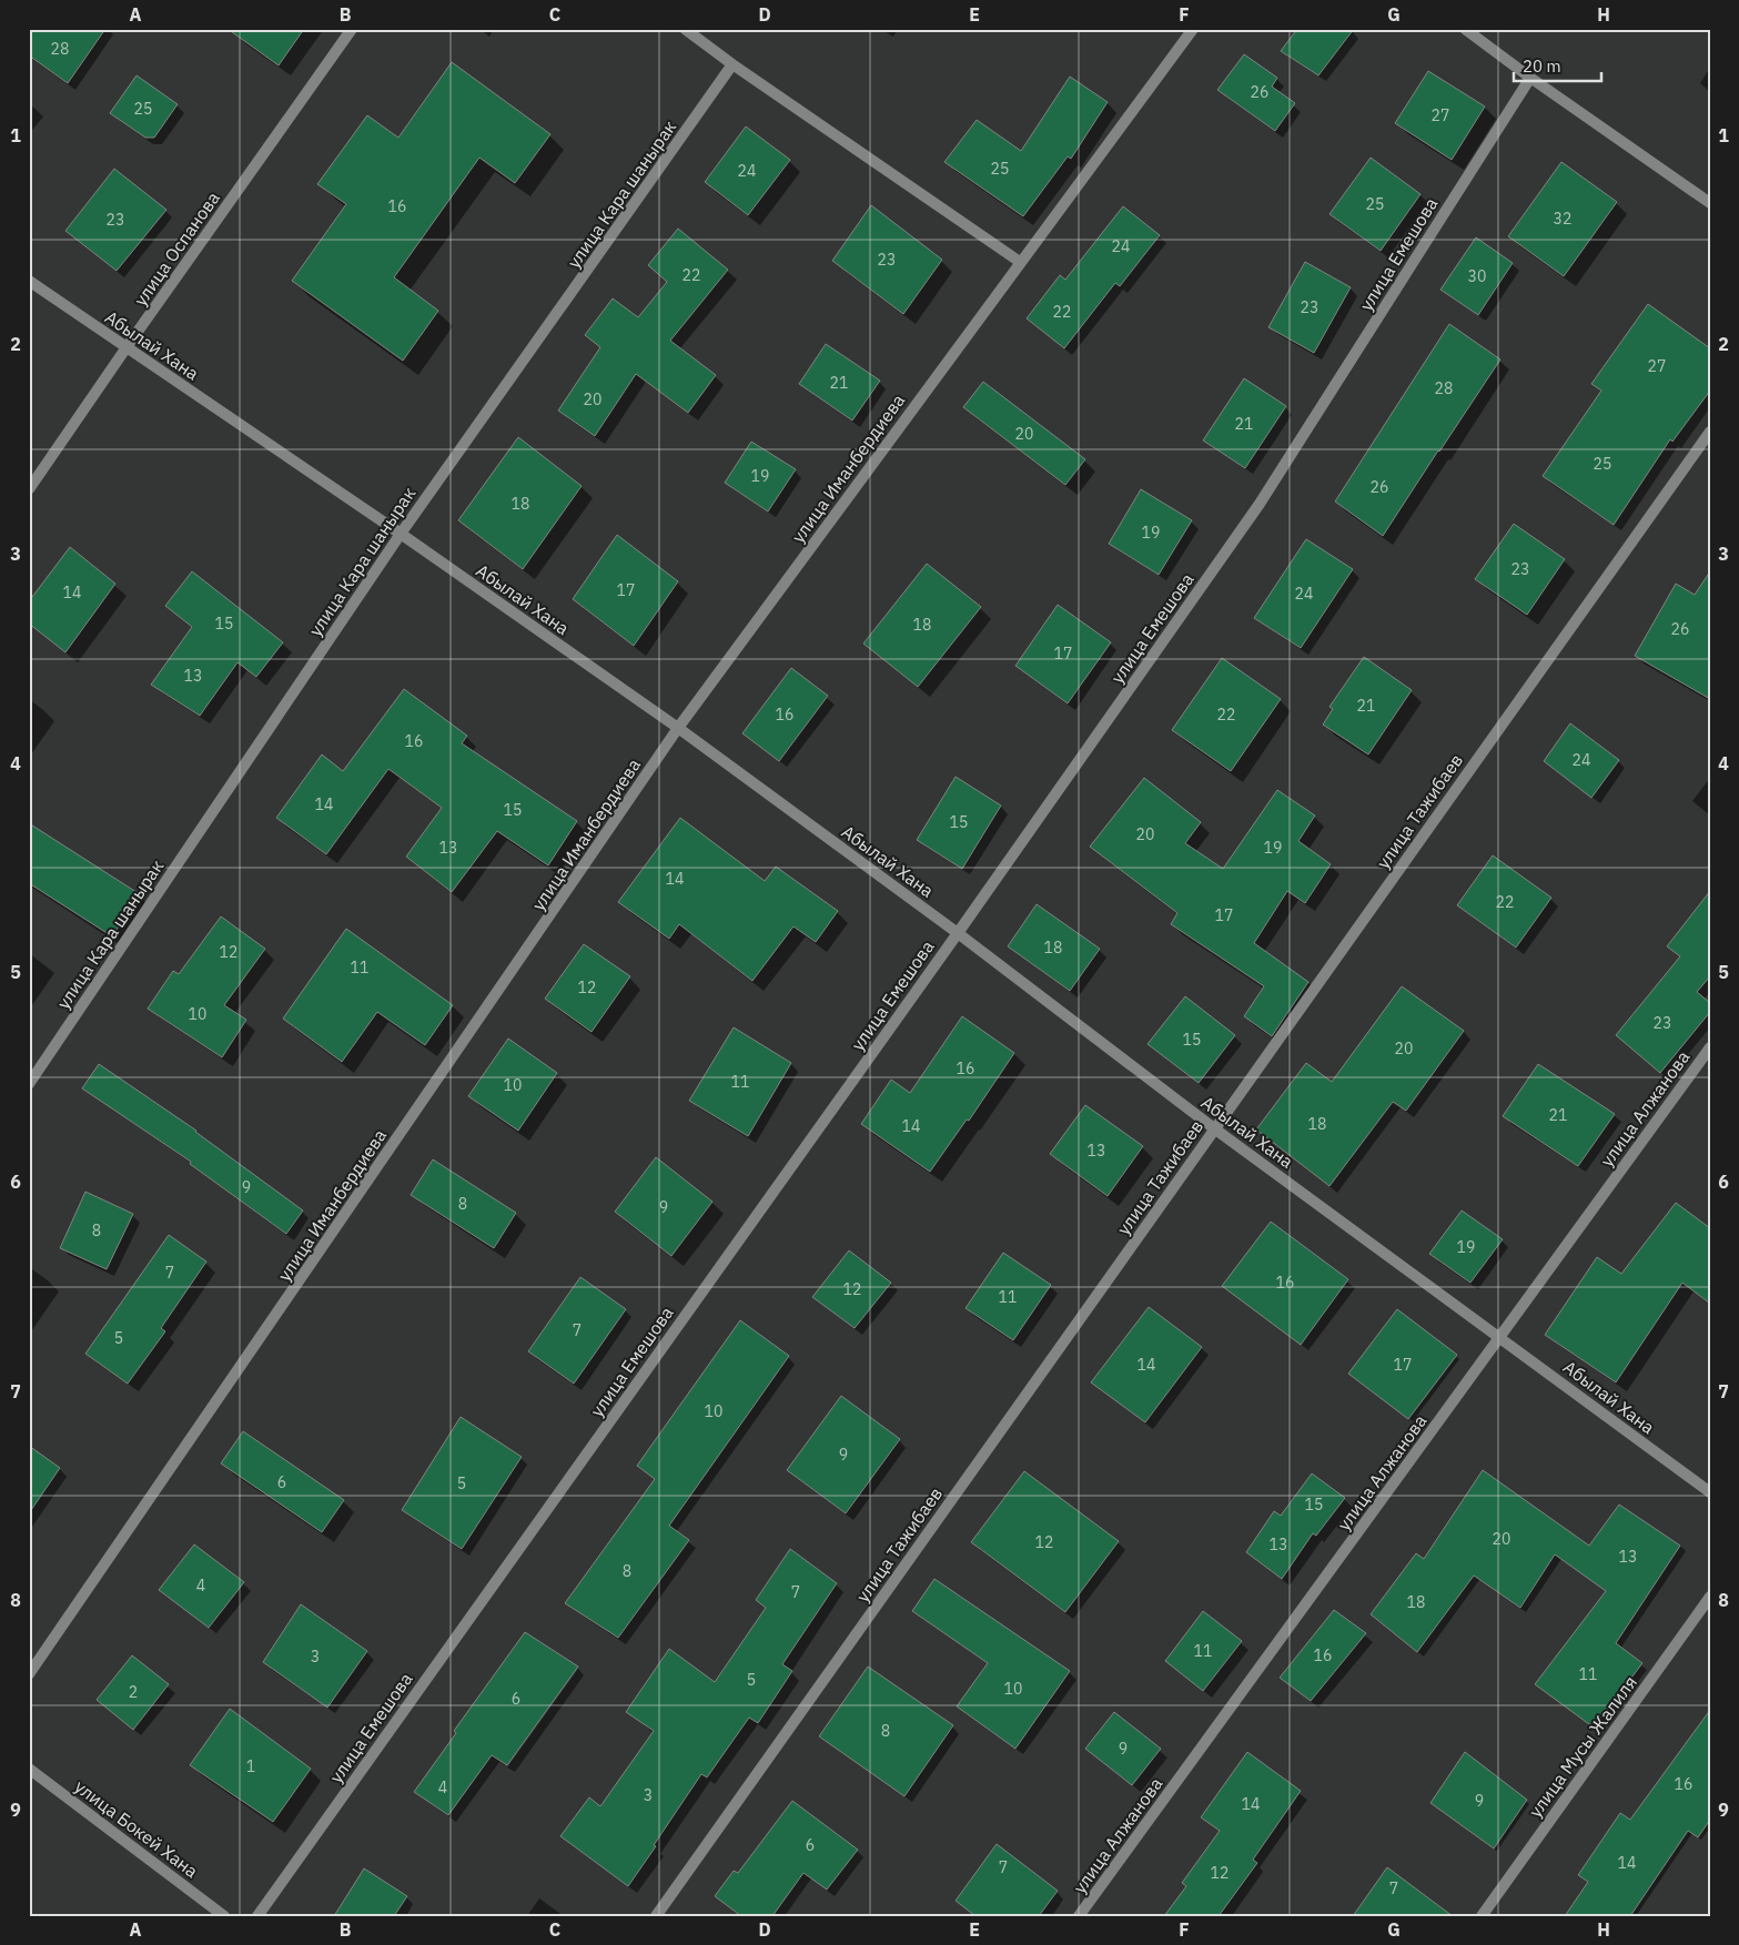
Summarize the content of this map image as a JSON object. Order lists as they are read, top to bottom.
{
  "streets": {
    "street": [
      "улица Кара шанырак",
      "улица Оспанова",
      "улица Емешова",
      "Абылай Хана",
      "улица Иманбердиева",
      "улица Тажибаев",
      "улица Алжанова",
      "улица Мусы Жалиля",
      "улица Бокей Хана"
    ]
  },
  "crossings": [
    ["улица Кара шанырак", "Абылай Хана"],
    ["улица Оспанова", "Абылай Хана"],
    ["улица Емешова", "Абылай Хана"],
    ["Абылай Хана", "улица Иманбердиева"],
    ["Абылай Хана", "улица Тажибаев"],
    ["Абылай Хана", "улица Алжанова"]
  ],
  "house_numbers": [
    "28",
    "26",
    "25",
    "27",
    "25",
    "24",
    "25",
    "16",
    "32",
    "23",
    "24",
    "23",
    "22",
    "30",
    "23",
    "22",
    "27",
    "21",
    "28",
    "20",
    "21",
    "20",
    "25",
    "19",
    "26",
    "18",
    "19",
    "23",
    "17",
    "14",
    "24",
    "15",
    "18",
    "26",
    "17",
    "13",
    "21",
    "16",
    "22",
    "16",
    "24",
    "14",
    "15",
    "15",
    "20",
    "13",
    "19",
    "14",
    "22",
    "17",
    "18",
    "12",
    "11",
    "12",
    "10",
    "23",
    "15",
    "20",
    "16",
    "11",
    "10",
    "21",
    "18",
    "14",
    "13",
    "9",
    "8",
    "9",
    "8",
    "19",
    "7",
    "16",
    "12",
    "11",
    "7",
    "5",
    "14",
    "17",
    "10",
    "9",
    "6",
    "5",
    "15",
    "20",
    "12",
    "13",
    "13",
    "8",
    "4",
    "7",
    "18",
    "11",
    "16",
    "3",
    "11",
    "5",
    "10",
    "2",
    "6",
    "8",
    "9",
    "1",
    "16",
    "4",
    "3",
    "9",
    "14",
    "6",
    "14",
    "7",
    "12",
    "7"
  ],
  "scale_bar": "20 m",
  "grid": {
    "columns": [
      "A",
      "B",
      "C",
      "D",
      "E",
      "F",
      "G",
      "H"
    ],
    "rows": [
      "1",
      "2",
      "3",
      "4",
      "5",
      "6",
      "7",
      "8",
      "9"
    ]
  }
}
